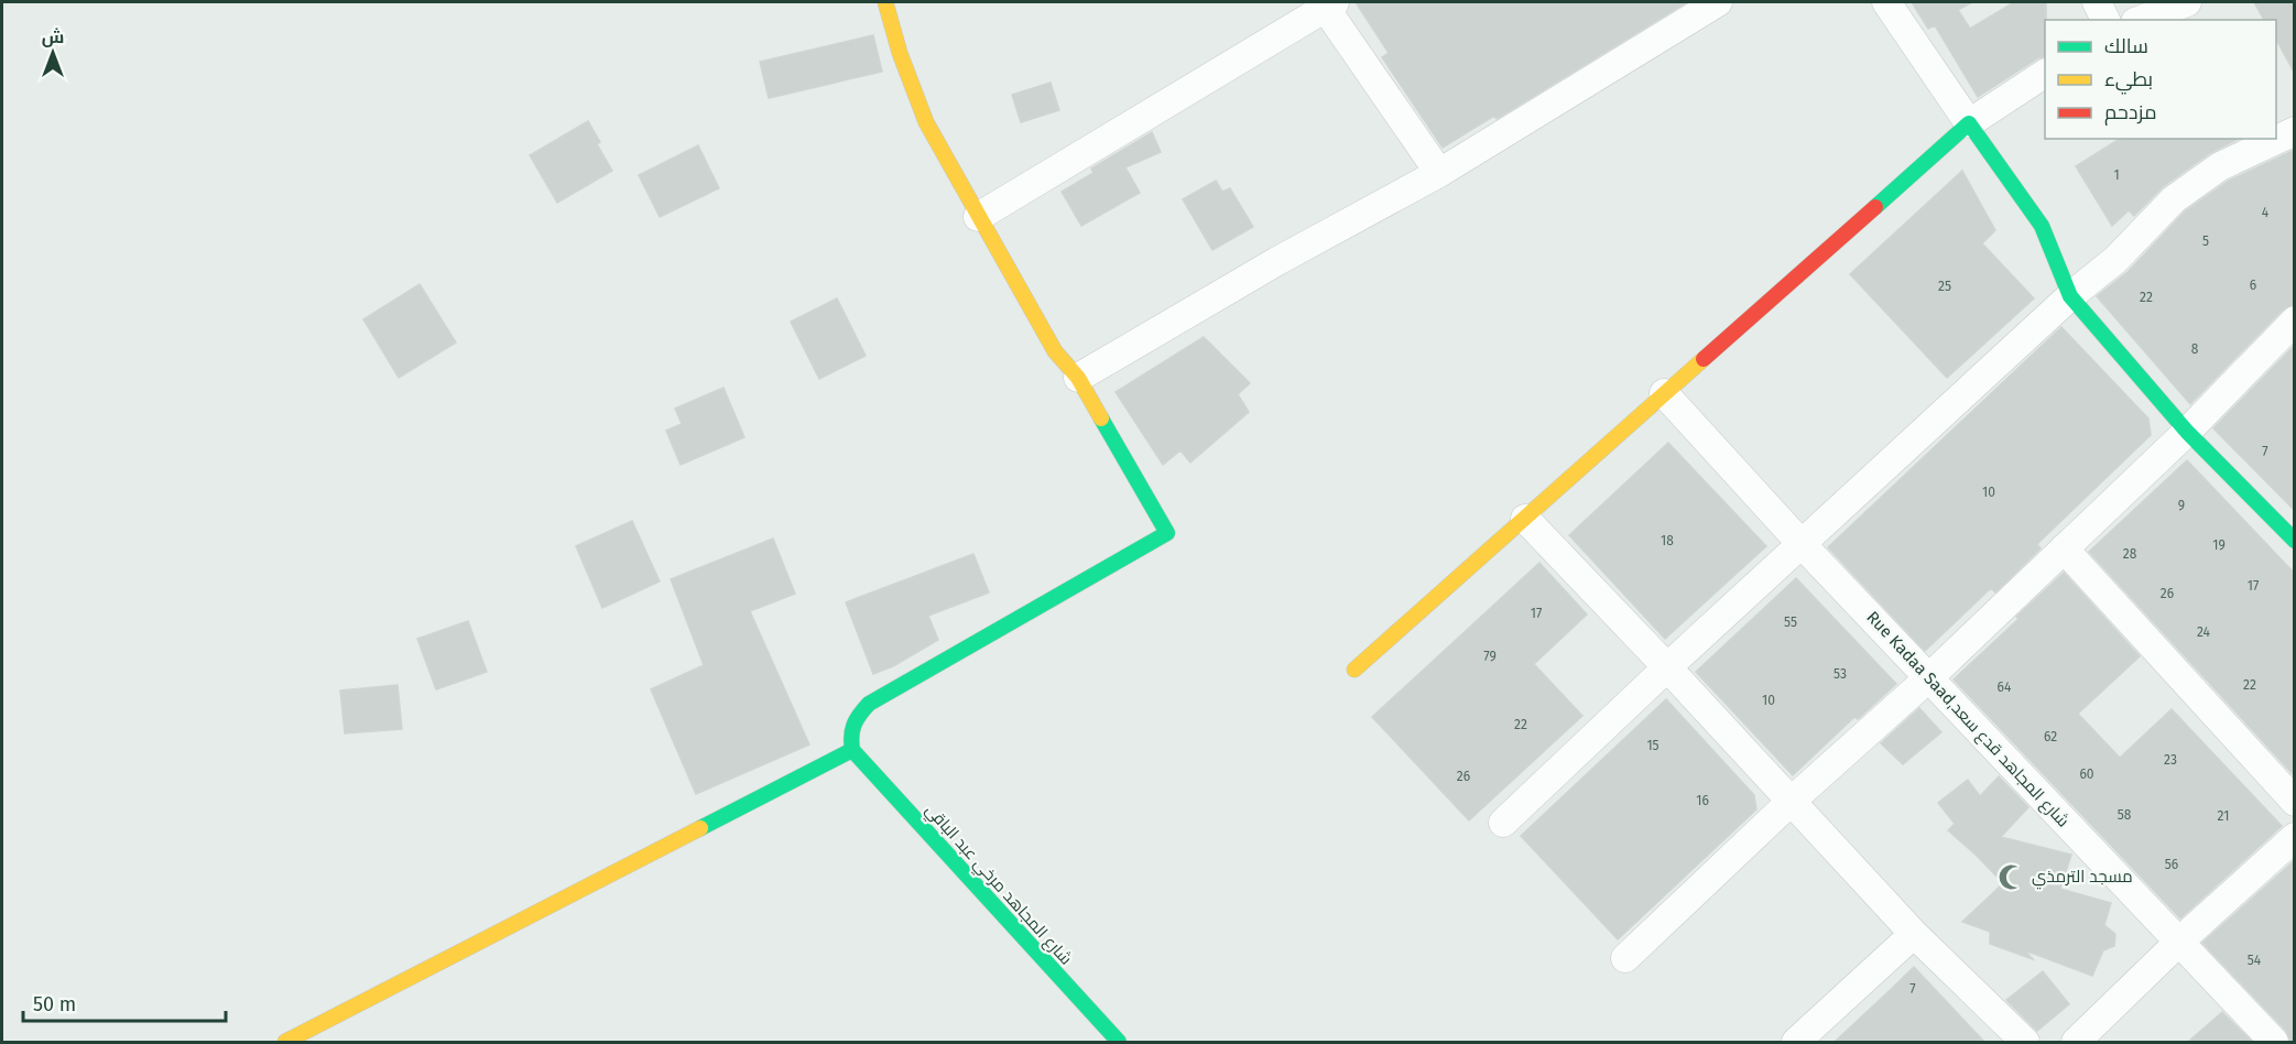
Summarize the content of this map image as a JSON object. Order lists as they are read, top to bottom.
{
  "streets": {
    "street": ["Rue Kadaa Saad,شارع المجاهد قدع سعد", "شارع المجاهد مرخي عبد الباقي"]
  },
  "places": {
    "mosque": ["مسجد الترمذي"]
  },
  "house_numbers": [
    "1",
    "4",
    "5",
    "6",
    "25",
    "22",
    "8",
    "7",
    "10",
    "9",
    "18",
    "19",
    "28",
    "17",
    "26",
    "17",
    "55",
    "24",
    "79",
    "53",
    "22",
    "64",
    "10",
    "22",
    "62",
    "15",
    "23",
    "60",
    "26",
    "16",
    "58",
    "21",
    "56",
    "54",
    "7"
  ],
  "legend": ["سالك", "بطيء", "مزدحم"],
  "scale_bar": "50 m",
  "north": "top"
}
